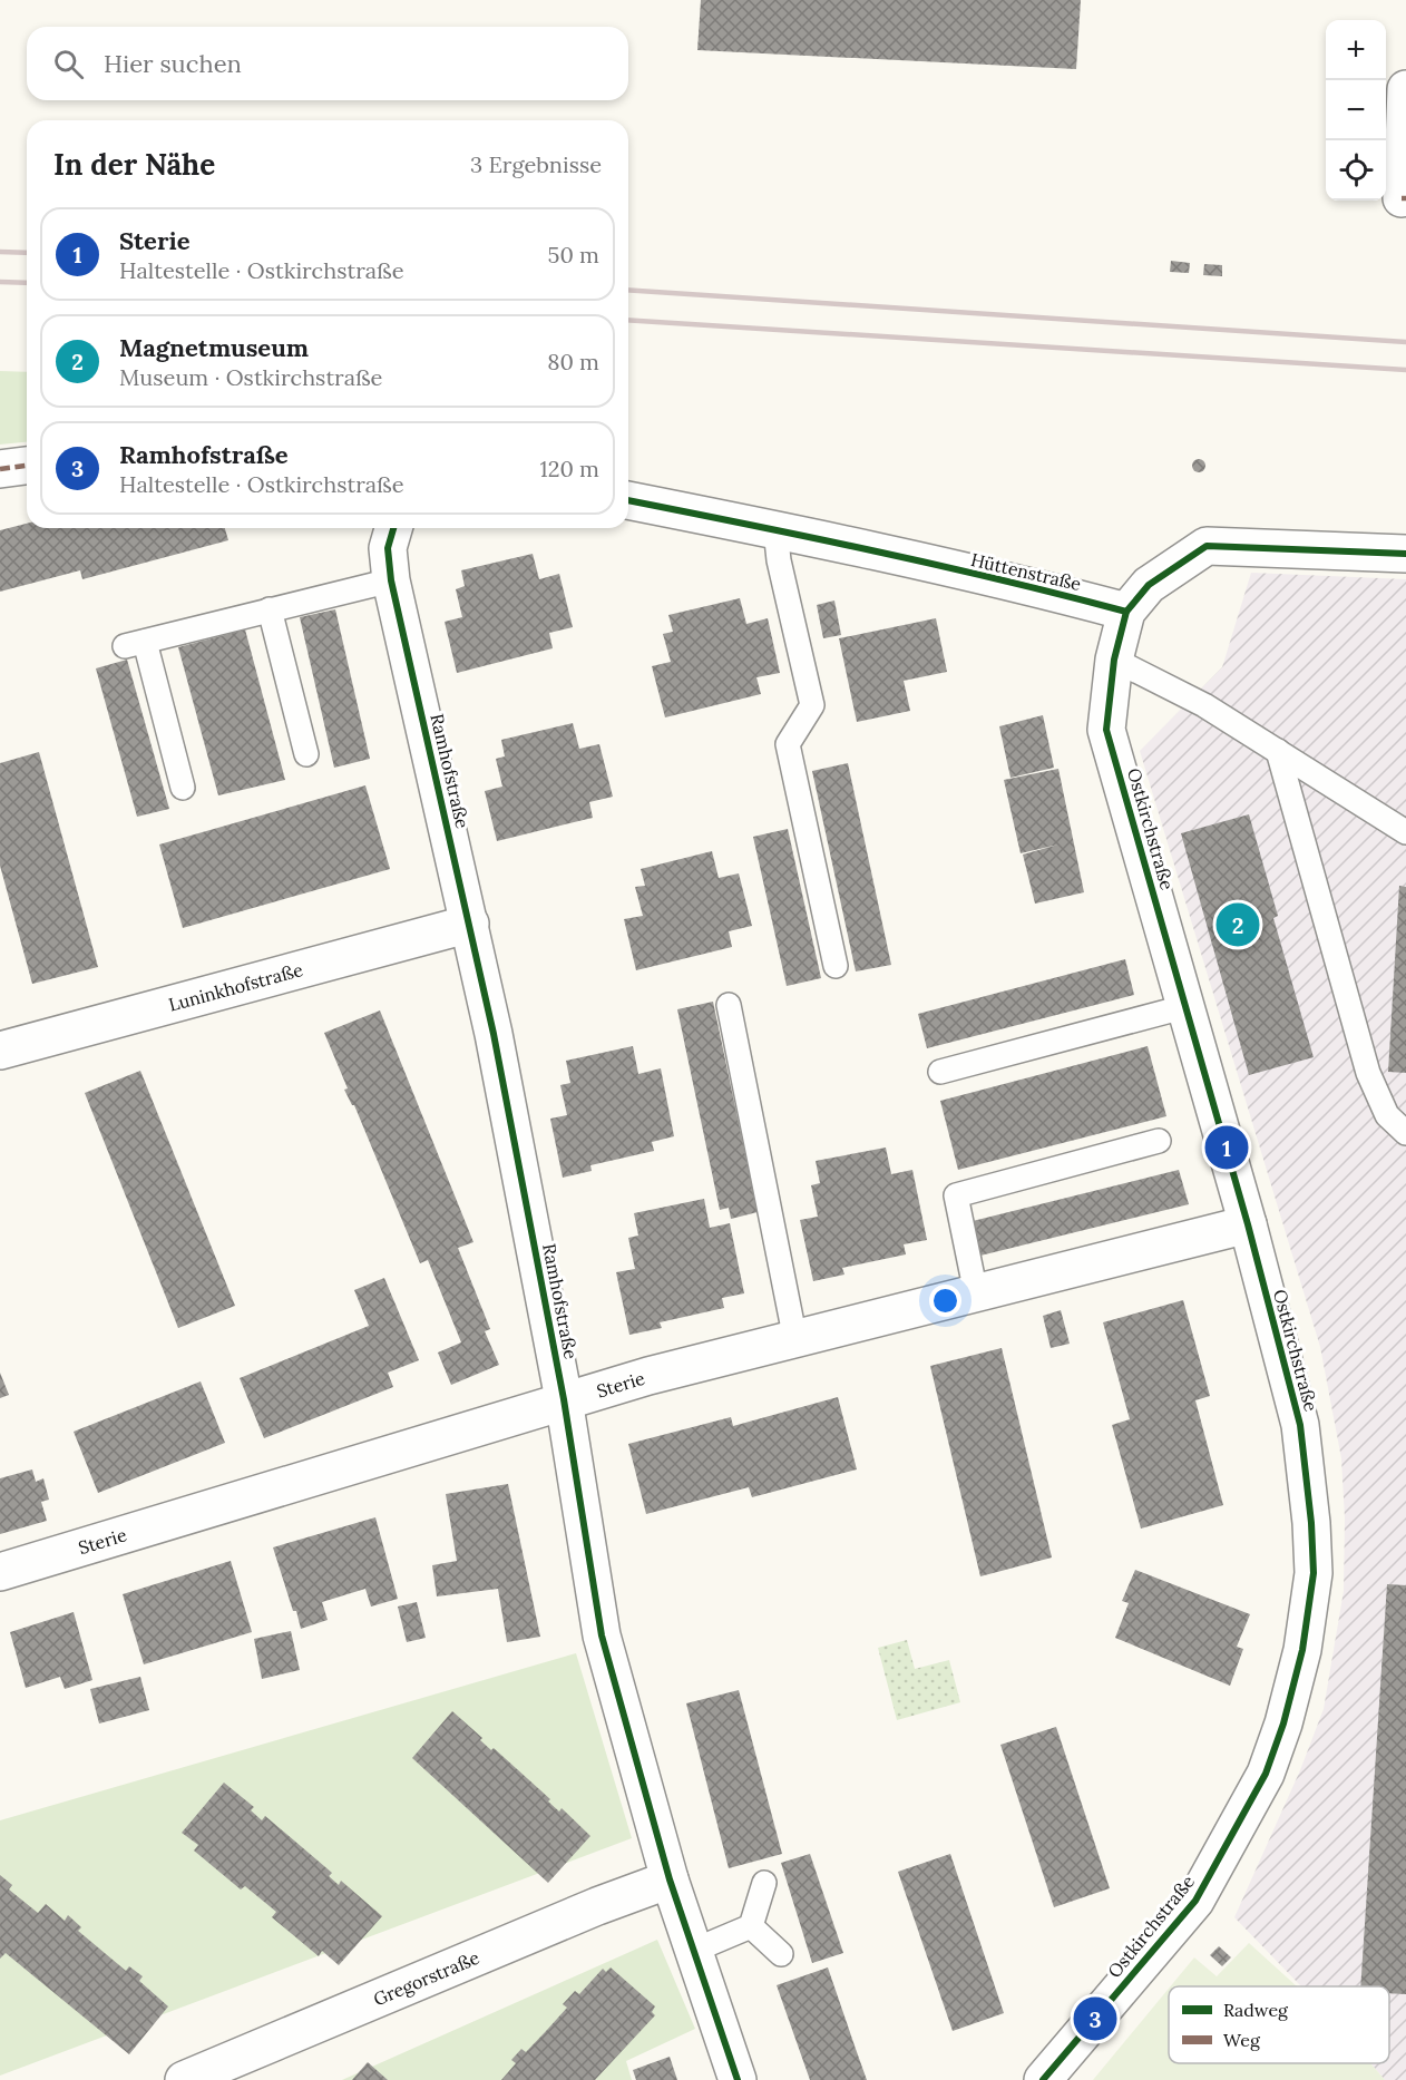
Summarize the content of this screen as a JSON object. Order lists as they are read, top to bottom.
{
  "streets": {
    "street": [
      "Hüttenstraße",
      "Ramhofstraße",
      "Ostkirchstraße",
      "Luninkhofstraße",
      "Sterie",
      "Gregorstraße"
    ]
  },
  "crossings": [
    ["Hüttenstraße", "Ostkirchstraße"],
    ["Ramhofstraße", "Luninkhofstraße"],
    ["Ramhofstraße", "Sterie"],
    ["Ramhofstraße", "Gregorstraße"],
    ["Ostkirchstraße", "Sterie"]
  ],
  "legend": ["Radweg", "Weg"],
  "page": {
    "map_buttons": ["+", "−"],
    "search": "Hier suchen",
    "heading": ["In der Nähe", "3 Ergebnisse"],
    "list": [
      {
        "mark": "1",
        "name": "Sterie",
        "note": "Haltestelle · Ostkirchstraße",
        "value": "50 m"
      },
      {
        "mark": "2",
        "name": "Magnetmuseum",
        "note": "Museum · Ostkirchstraße",
        "value": "80 m"
      },
      {
        "mark": "3",
        "name": "Ramhofstraße",
        "note": "Haltestelle · Ostkirchstraße",
        "value": "120 m"
      }
    ],
    "pins": ["2", "1", "3"]
  }
}
